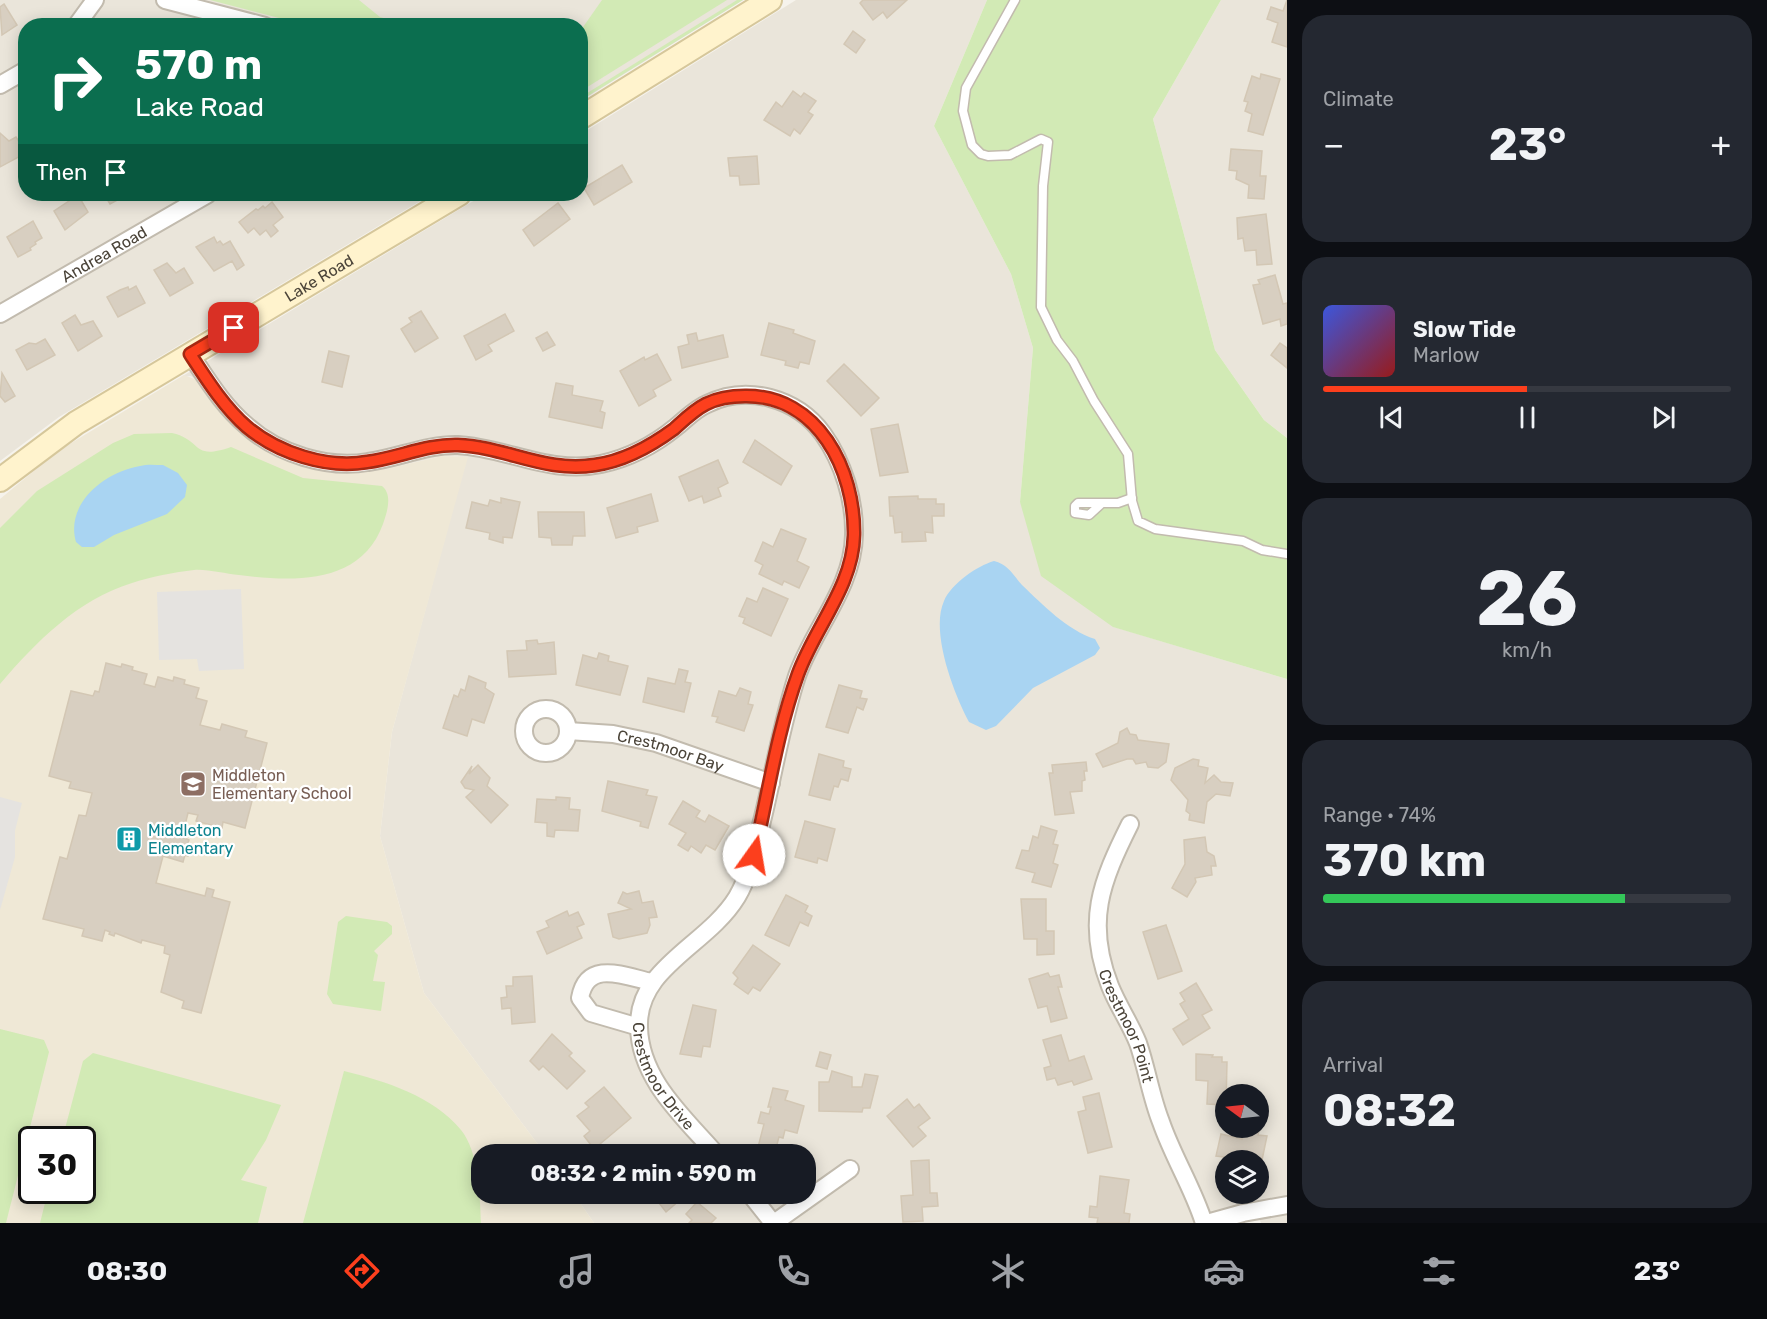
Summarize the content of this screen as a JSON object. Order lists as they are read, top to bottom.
{
  "streets": {
    "street": [
      "Andrea Road",
      "Lake Road",
      "Crestmoor Bay",
      "Crestmoor Point",
      "Crestmoor Drive"
    ]
  },
  "crossings": [
    ["Lake Road", "Crestmoor Drive"],
    ["Crestmoor Bay", "Crestmoor Drive"]
  ],
  "places": {
    "school or university": ["Middleton Elementary School"],
    "building": ["Middleton Elementary"]
  },
  "north": "left",
  "page": {
    "tile": [
      "Climate",
      ["26", "km/h"],
      ["Range · 74%", "370 km"],
      ["Arrival", "08:32"]
    ],
    "turn": ["570 m", "Lake Road"],
    "heat": ["−", "23°", "+"],
    "then": "Then",
    "song": ["Slow Tide", "Marlow"],
    "limit": "30",
    "trip": "08:32 · 2 min · 590 m",
    "tabs": ["08:30", "23°"]
  }
}
